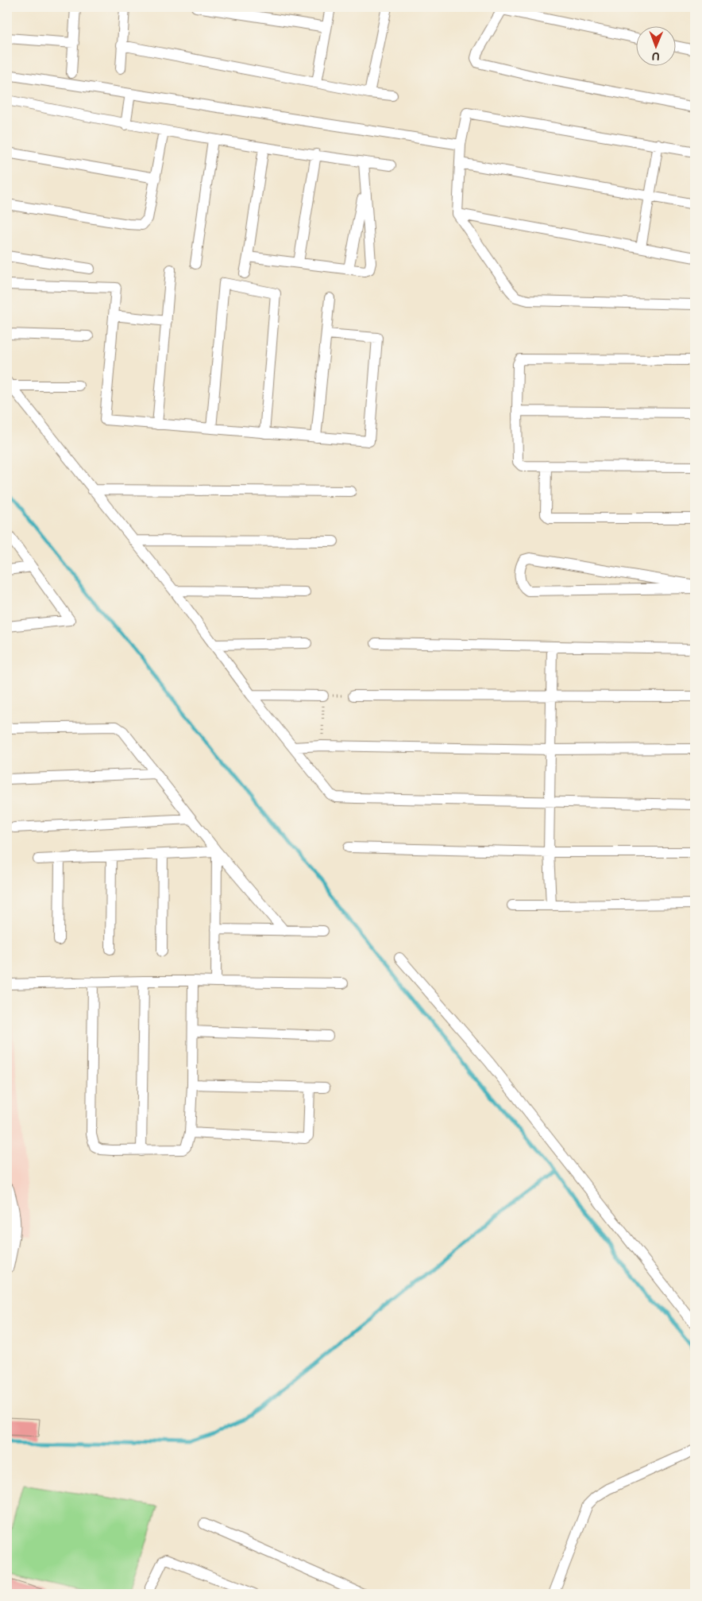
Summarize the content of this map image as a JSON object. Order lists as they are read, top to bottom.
{
  "north": "bottom"
}
